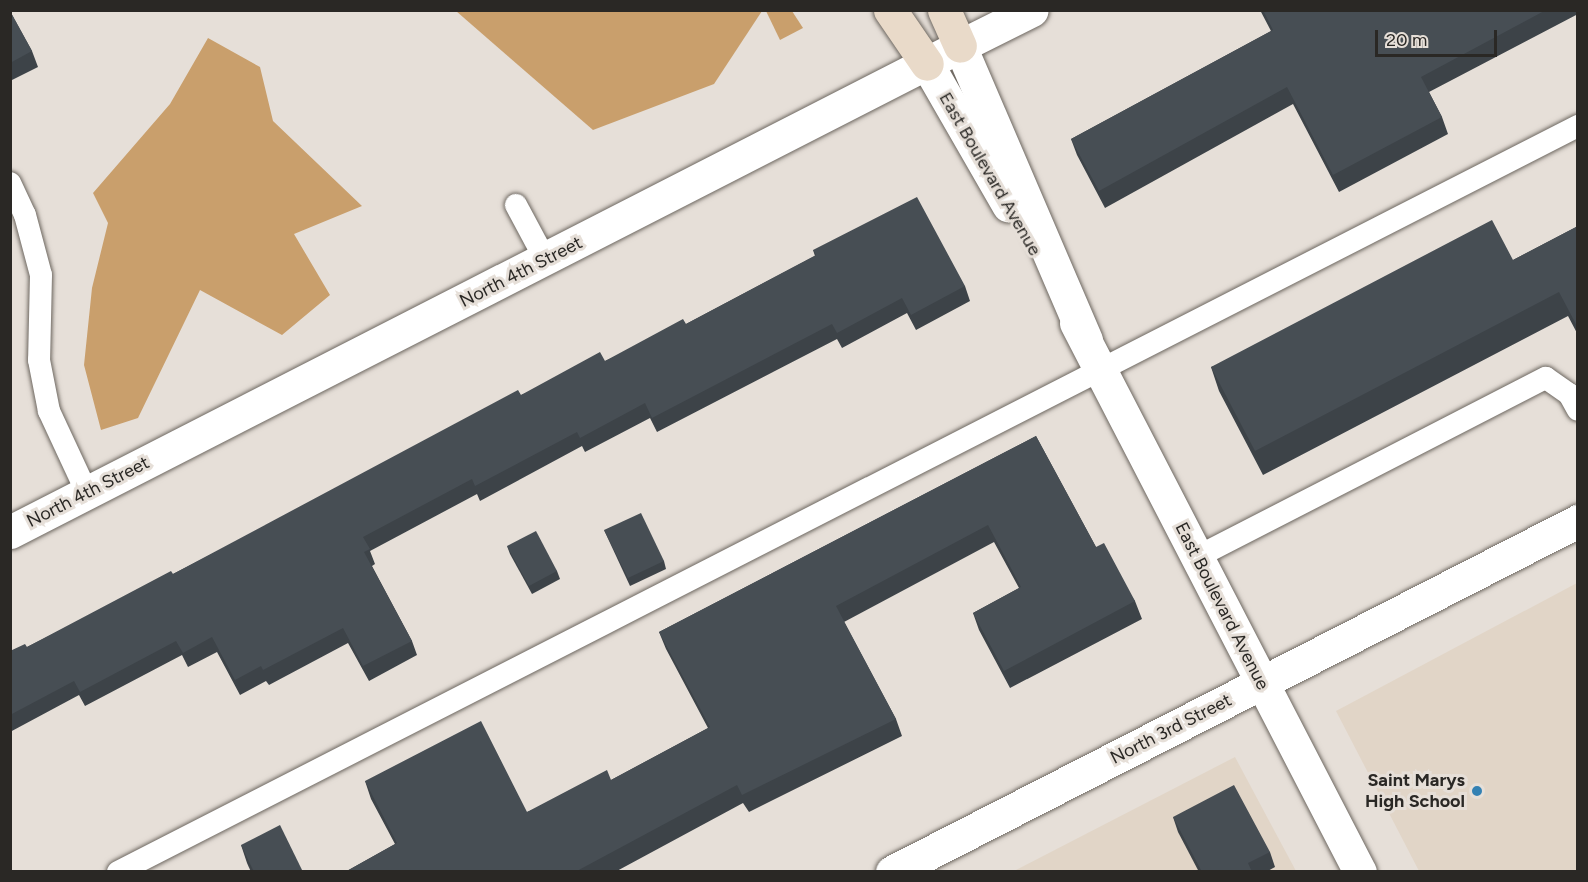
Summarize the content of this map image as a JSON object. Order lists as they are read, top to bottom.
{
  "streets": {
    "main road": ["East Boulevard Avenue"],
    "street": ["North 4th Street", "North 3rd Street"]
  },
  "crossings": [
    ["East Boulevard Avenue", "North 4th Street"],
    ["East Boulevard Avenue", "North 3rd Street"]
  ],
  "places": ["Saint Marys High School"],
  "scale_bar": "20 m"
}
